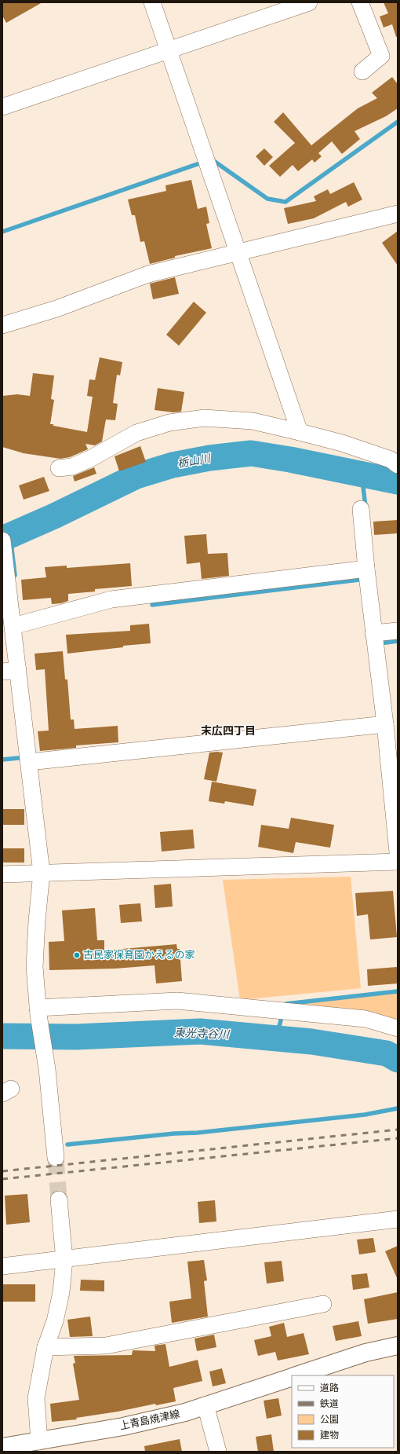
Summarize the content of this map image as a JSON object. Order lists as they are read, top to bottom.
{
  "streets": {
    "main road": ["上青島焼津線"]
  },
  "districts": ["末広四丁目"],
  "water": ["栃山川", "東光寺谷川"],
  "places": ["古民家保育園かえるの家"],
  "legend": [
    "道路",
    "鉄道",
    "公園",
    "建物"
  ]
}
